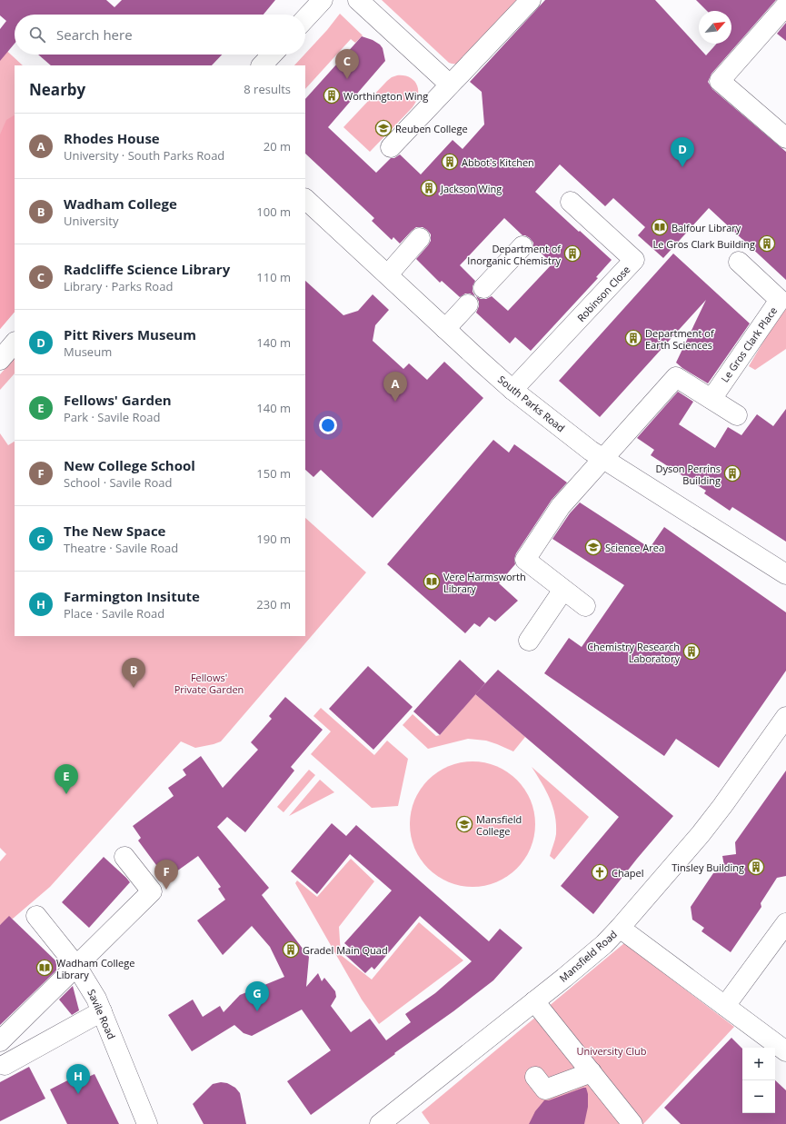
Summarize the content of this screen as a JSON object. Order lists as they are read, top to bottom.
{
  "streets": {
    "street": [
      "Robinson Close",
      "Le Gros Clark Place",
      "South Parks Road",
      "Mansfield Road",
      "Savile Road"
    ]
  },
  "crossings": [
    ["Robinson Close", "South Parks Road"]
  ],
  "parks": ["Fellows' Private Garden", "University Club"],
  "places": {
    "building": [
      "Worthington Wing",
      "Abbot's Kitchen",
      "Jackson Wing",
      "Le Gros Clark Building",
      "Department of Inorganic Chemistry",
      "Department of Earth Sciences",
      "Dyson Perrins Building",
      "Chemistry Research Laboratory",
      "Tinsley Building",
      "Gradel Main Quad"
    ],
    "school or university": ["Reuben College", "Science Area", "Mansfield College"],
    "library": ["Balfour Library", "Vere Harmsworth Library", "Wadham College Library"],
    "church": ["Chapel"]
  },
  "north": "top right",
  "page": {
    "search": "Search here",
    "pins": [
      "C",
      "D",
      "A",
      "B",
      "E",
      "F",
      "G",
      "H"
    ],
    "heading": ["Nearby", "8 results"],
    "list": [
      {
        "mark": "A",
        "name": "Rhodes House",
        "note": "University · South Parks Road",
        "value": "20 m"
      },
      {
        "mark": "B",
        "name": "Wadham College",
        "note": "University",
        "value": "100 m"
      },
      {
        "mark": "C",
        "name": "Radcliffe Science Library",
        "note": "Library · Parks Road",
        "value": "110 m"
      },
      {
        "mark": "D",
        "name": "Pitt Rivers Museum",
        "note": "Museum",
        "value": "140 m"
      },
      {
        "mark": "E",
        "name": "Fellows' Garden",
        "note": "Park · Savile Road",
        "value": "140 m"
      },
      {
        "mark": "F",
        "name": "New College School",
        "note": "School · Savile Road",
        "value": "150 m"
      },
      {
        "mark": "G",
        "name": "The New Space",
        "note": "Theatre · Savile Road",
        "value": "190 m"
      },
      {
        "mark": "H",
        "name": "Farmington Insitute",
        "note": "Place · Savile Road",
        "value": "230 m"
      }
    ],
    "map_buttons": ["+", "−"]
  }
}
